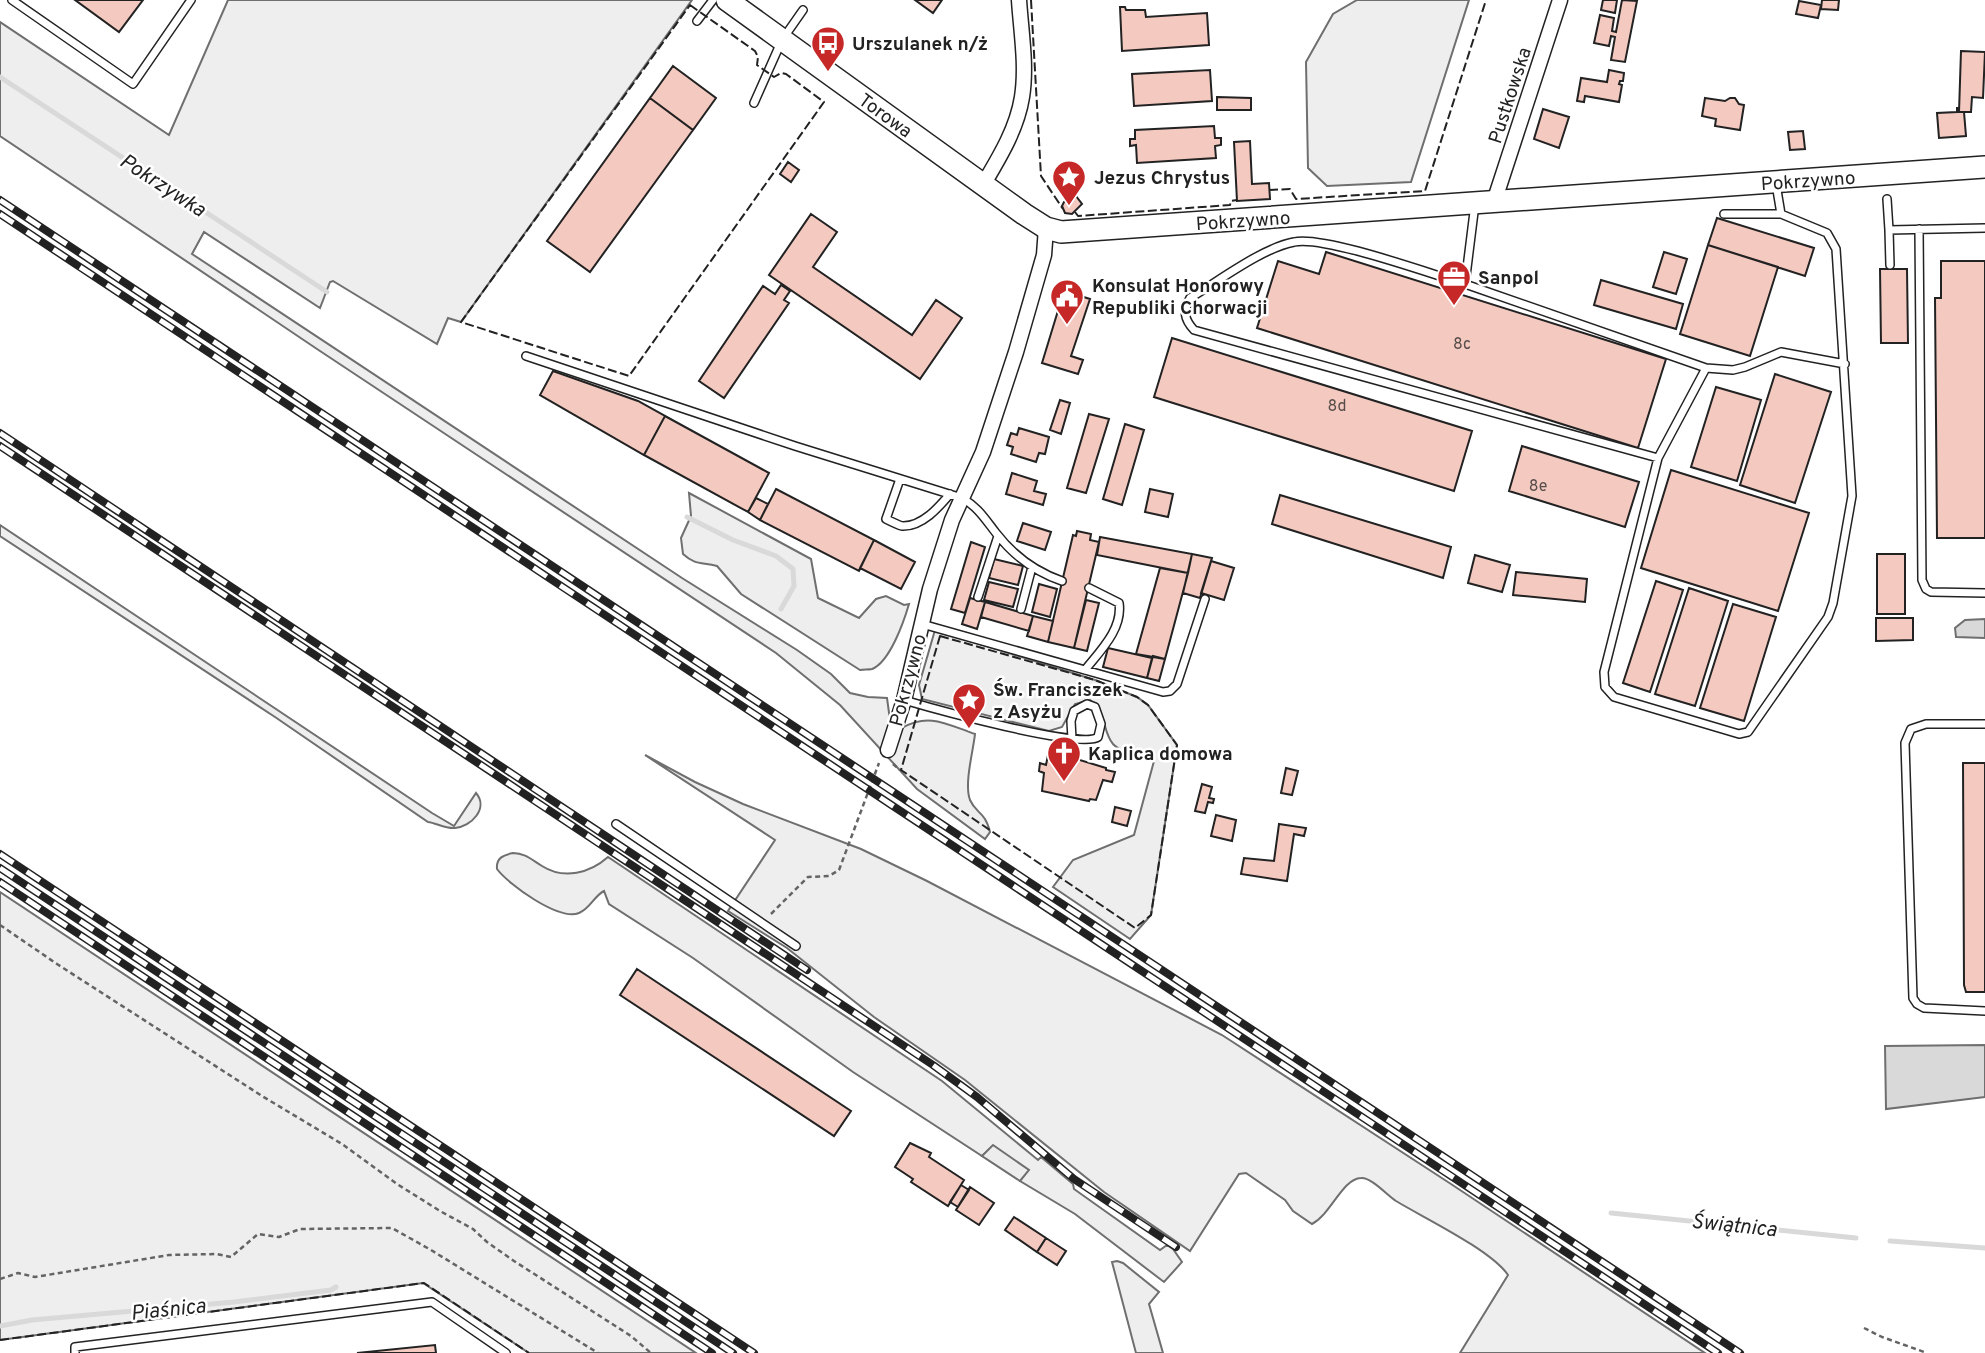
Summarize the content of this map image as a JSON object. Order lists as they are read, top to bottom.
{
  "streets": {
    "street": ["Pustkowska", "Torowa", "Pokrzywno"]
  },
  "crossings": [
    ["Pustkowska", "Pokrzywno"],
    ["Torowa", "Pokrzywno"]
  ],
  "water": ["Pokrzywka", "Świątnica", "Piaśnica"],
  "places": {
    "bus stop": ["Urszulanek n/ż"],
    "place": ["Jezus Chrystus", "Św. Franciszek z Asyżu"],
    "office": ["Sanpol"],
    "public building": ["Konsulat Honorowy Republiki Chorwacji"],
    "church": ["Kaplica domowa"]
  },
  "house_numbers": ["8c", "8d", "8e"]
}
